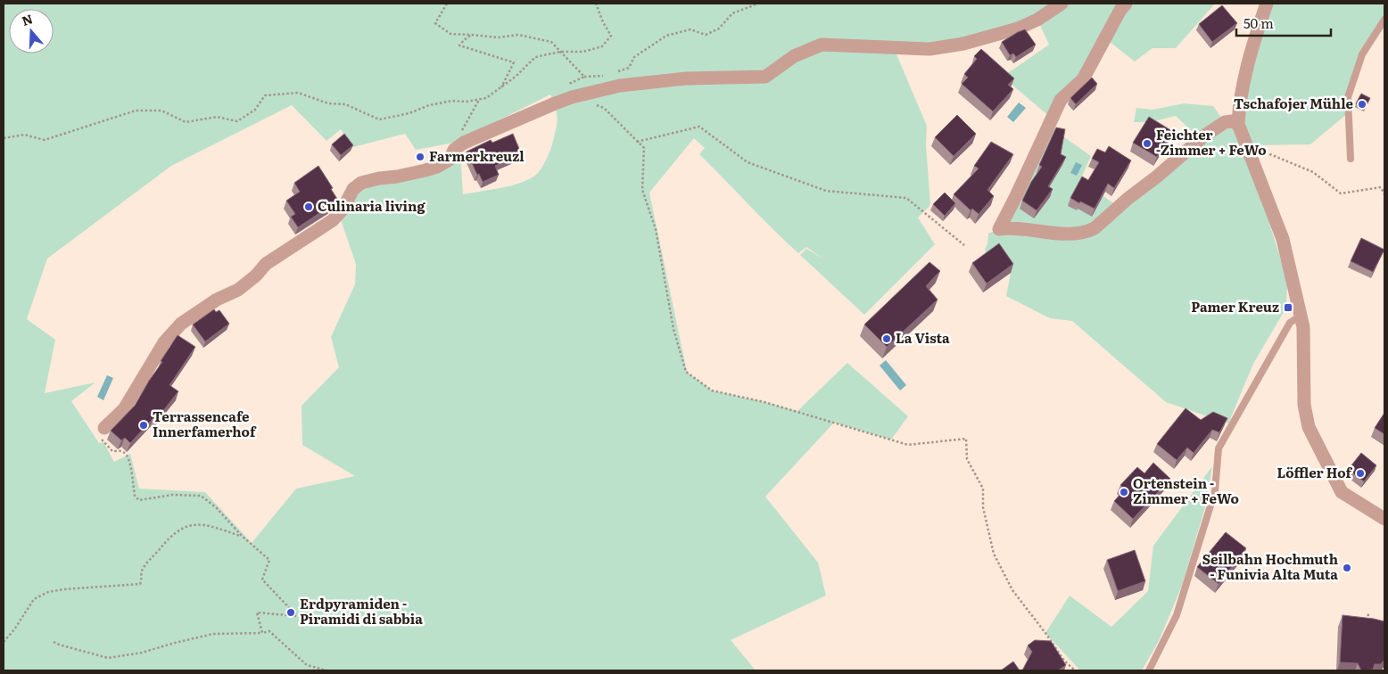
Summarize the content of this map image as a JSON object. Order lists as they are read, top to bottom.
{
  "places": {
    "other": [
      "Tschafojer Mühle",
      "Feichter -Zimmer + FeWo",
      "Farmerkreuzl",
      "Culinaria living",
      "La Vista",
      "Terrassencafe Innerfamerhof",
      "Löffler Hof",
      "Ortenstein - Zimmer + FeWo",
      "Seilbahn Hochmuth - Funivia Alta Muta",
      "Erdpyramiden - Piramidi di sabbia"
    ],
    "transit": ["Pamer Kreuz"]
  },
  "scale_bar": "50 m",
  "north": "top"
}
